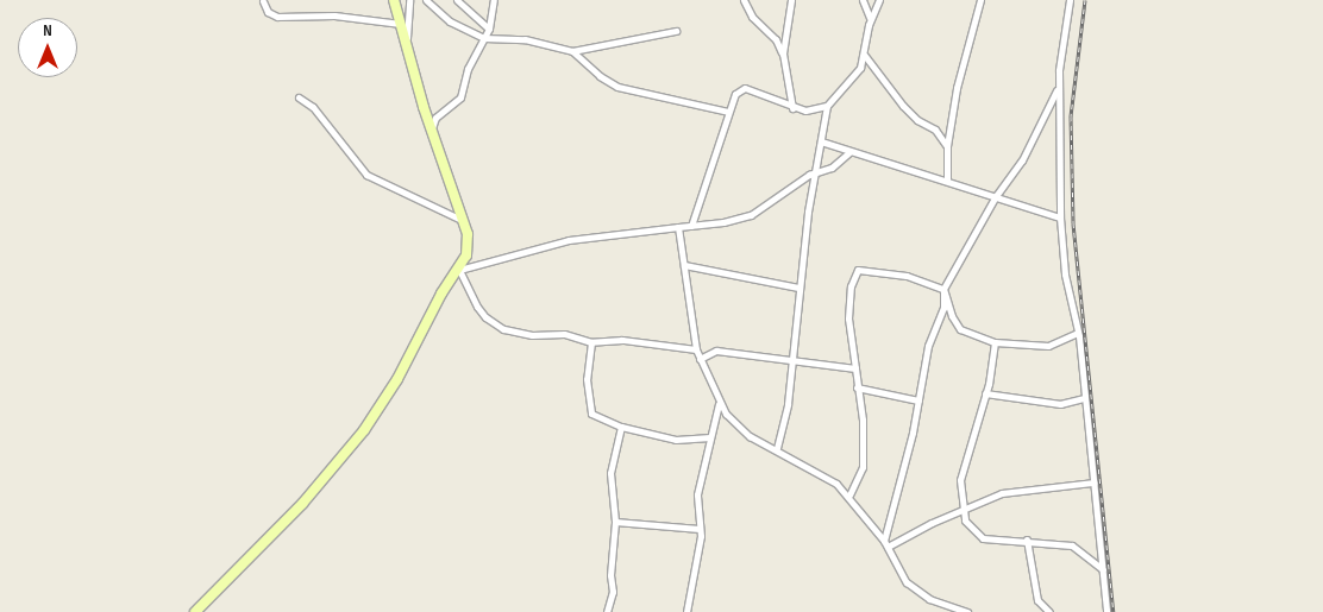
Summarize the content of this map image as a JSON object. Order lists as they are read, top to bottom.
{
  "north": "top"
}
